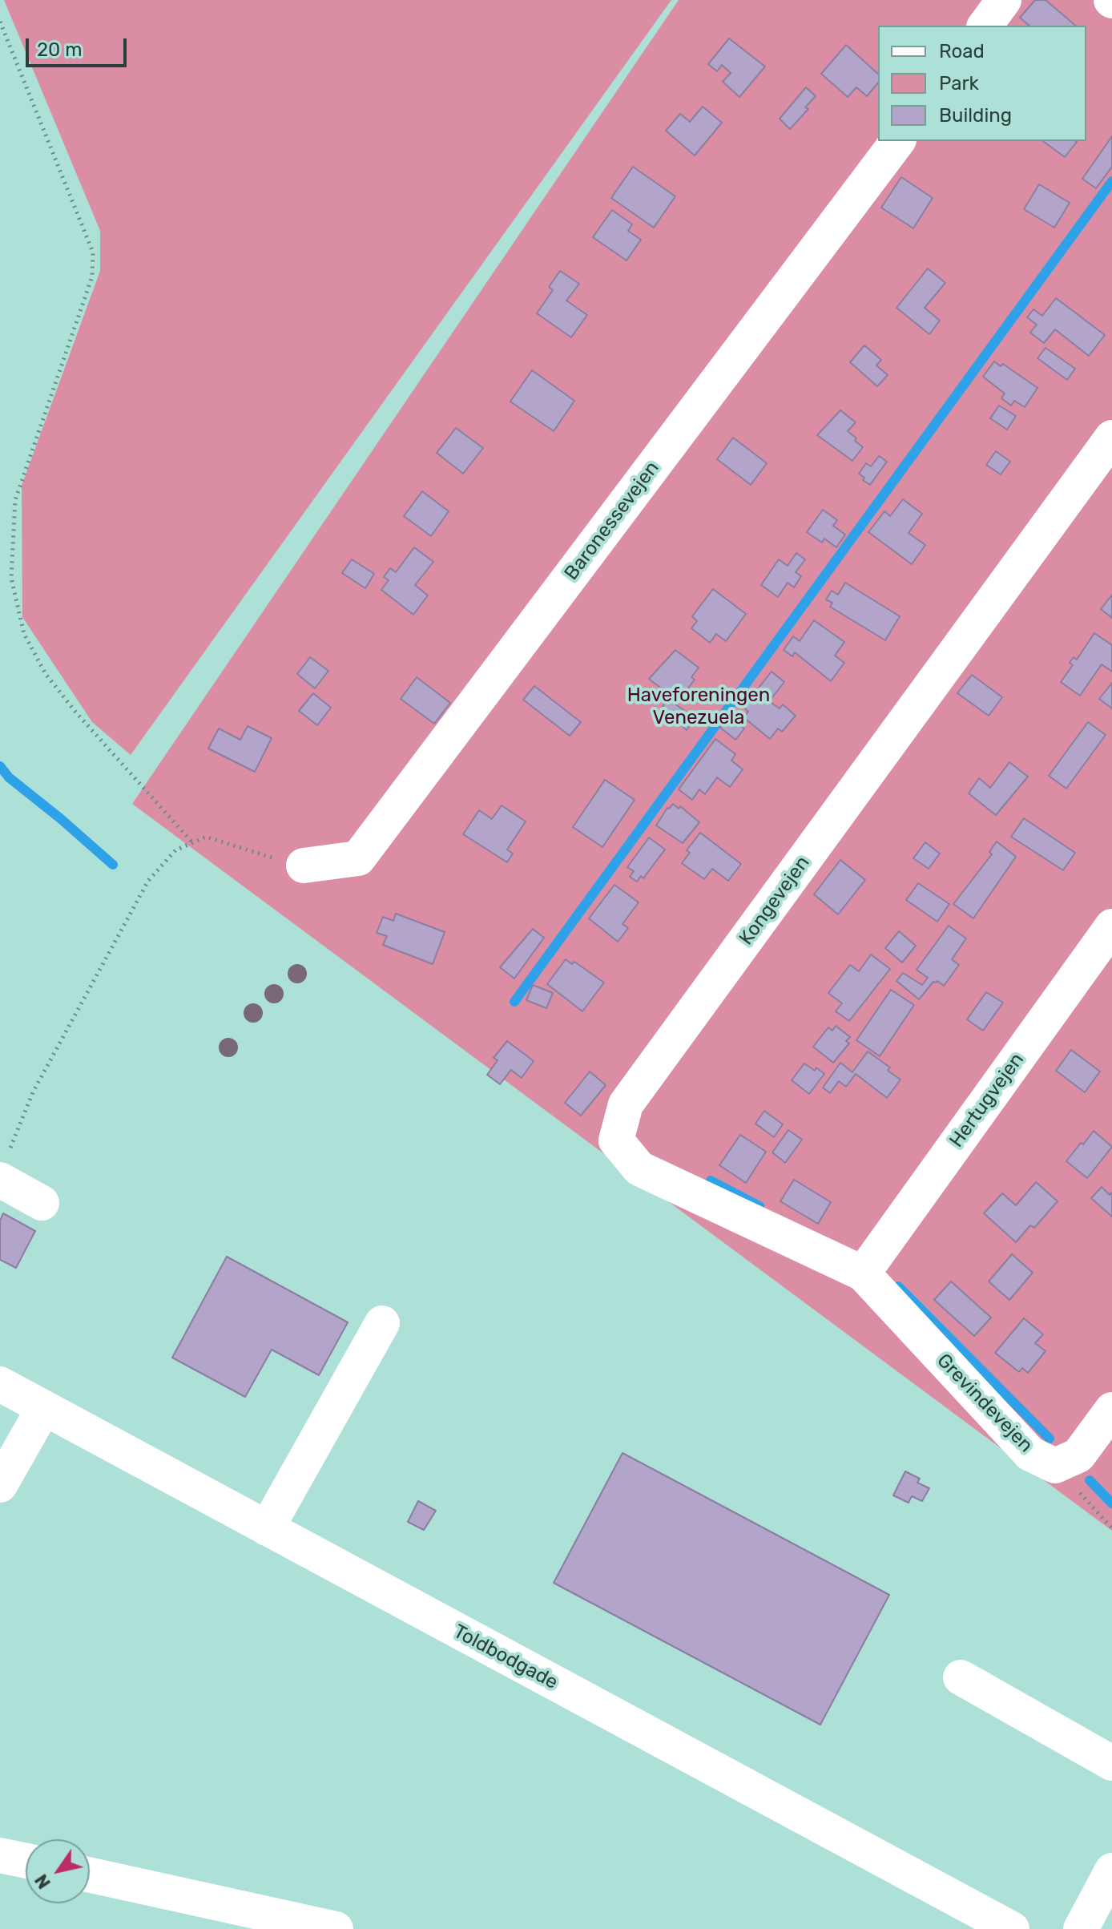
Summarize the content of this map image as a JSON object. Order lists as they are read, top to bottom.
{
  "streets": {
    "street": [
      "Baronessevejen",
      "Kongevejen",
      "Hertugvejen",
      "Grevindevejen",
      "Toldbodgade"
    ]
  },
  "crossings": [
    ["Kongevejen", "Hertugvejen"],
    ["Kongevejen", "Grevindevejen"],
    ["Hertugvejen", "Grevindevejen"]
  ],
  "parks": ["Haveforeningen Venezuela"],
  "legend": ["Road", "Park", "Building"],
  "scale_bar": "20 m",
  "north": "bottom left"
}
